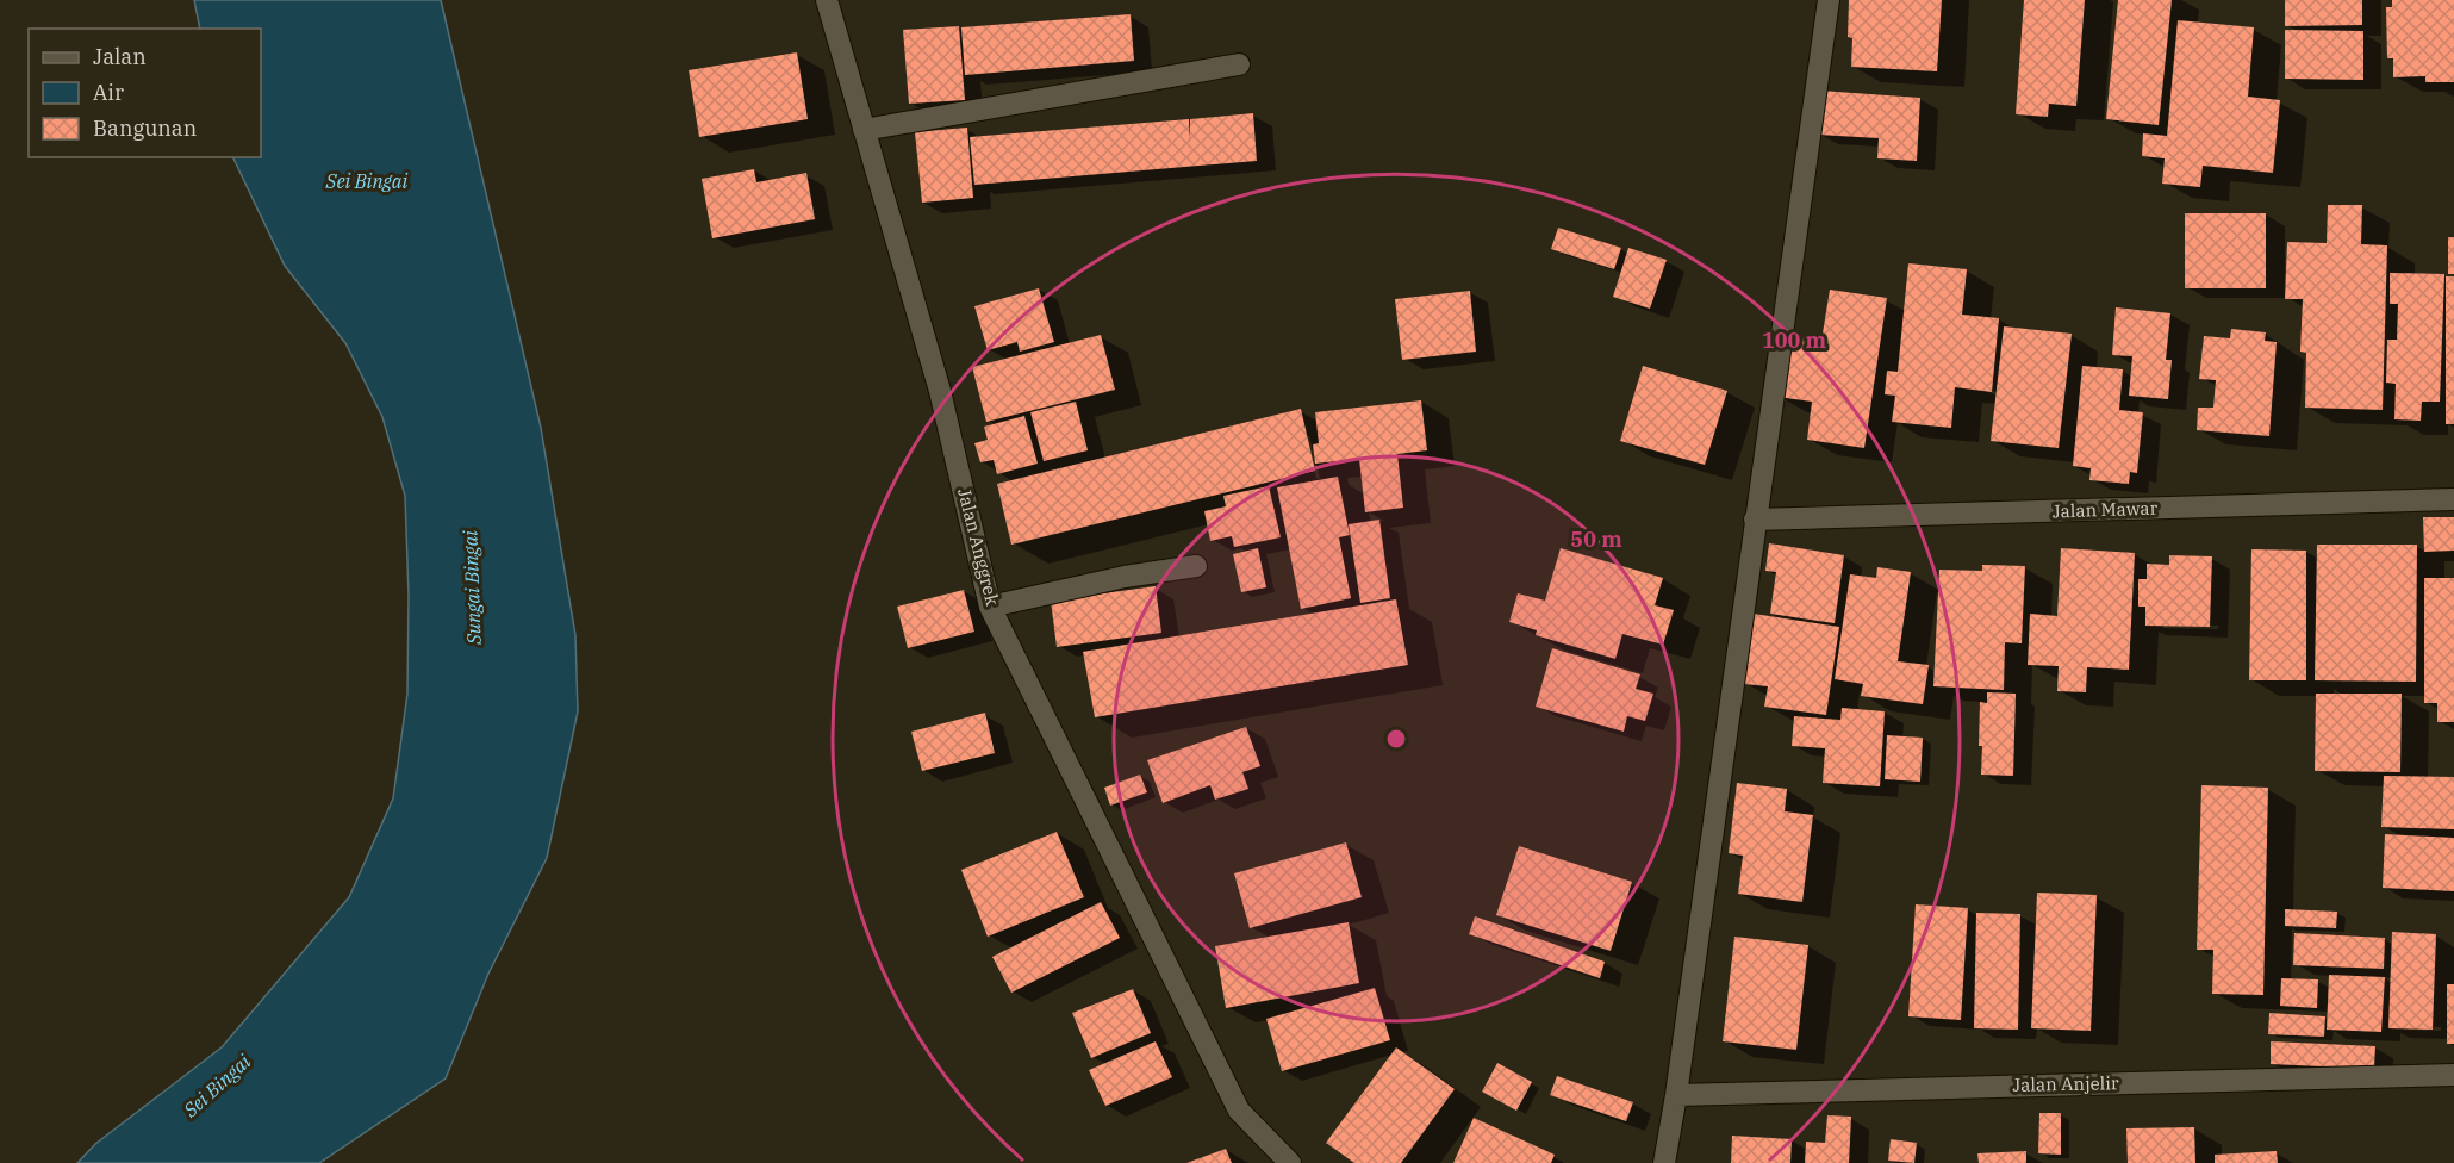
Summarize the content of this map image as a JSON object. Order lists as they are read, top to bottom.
{
  "streets": {
    "street": ["Jalan Mawar", "Jalan Anggrek", "Jalan Anjelir"]
  },
  "water": ["Sei Bingai", "Sungai Bingai"],
  "legend": ["Jalan", "Air", "Bangunan"],
  "rings": ["100 m", "50 m"]
}
